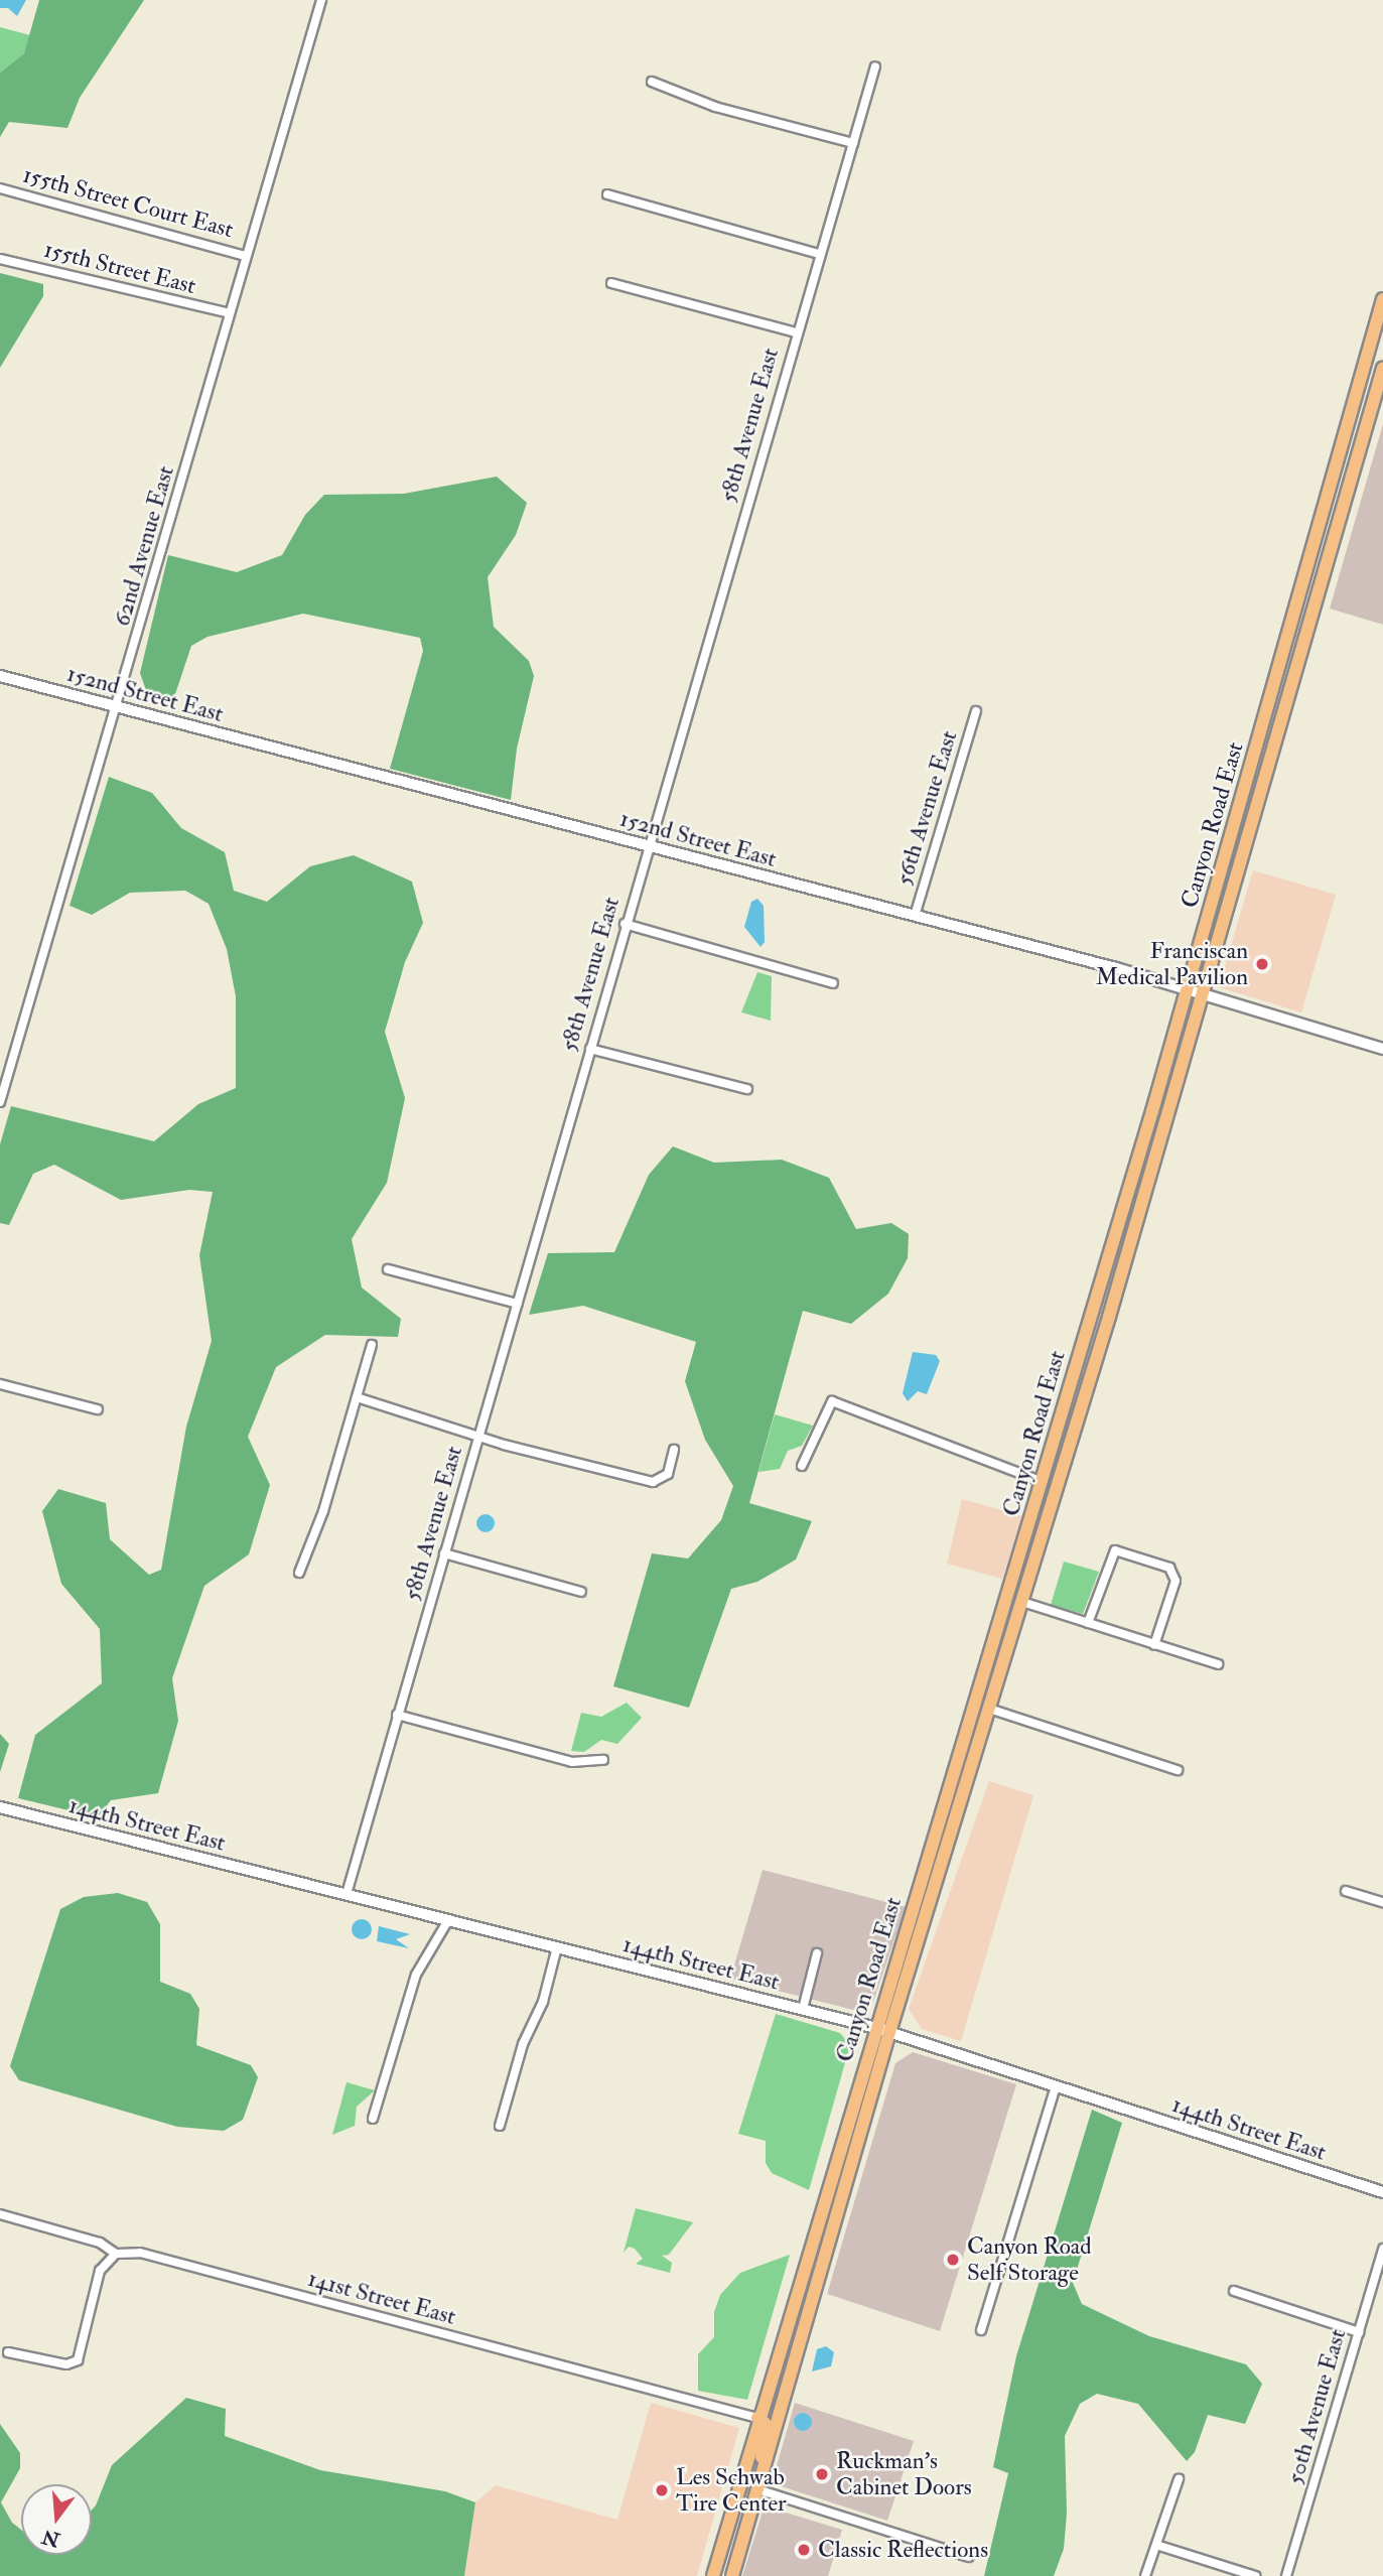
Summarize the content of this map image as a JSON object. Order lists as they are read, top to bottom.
{
  "streets": {
    "main road": ["Canyon Road East"],
    "street": [
      "155th Street Court East",
      "155th Street East",
      "58th Avenue East",
      "62nd Avenue East",
      "152nd Street East",
      "56th Avenue East",
      "144th Street East",
      "141st Street East",
      "50th Avenue East"
    ]
  },
  "crossings": [
    ["155th Street Court East", "62nd Avenue East"],
    ["155th Street East", "62nd Avenue East"],
    ["58th Avenue East", "152nd Street East"],
    ["58th Avenue East", "144th Street East"],
    ["62nd Avenue East", "152nd Street East"],
    ["152nd Street East", "56th Avenue East"],
    ["152nd Street East", "Canyon Road East"],
    ["Canyon Road East", "144th Street East"],
    ["Canyon Road East", "141st Street East"]
  ],
  "places": [
    "Franciscan Medical Pavilion",
    "Canyon Road Self Storage",
    "Ruckman's Cabinet Doors",
    "Les Schwab Tire Center",
    "Classic Reflections"
  ],
  "north": "bottom"
}
